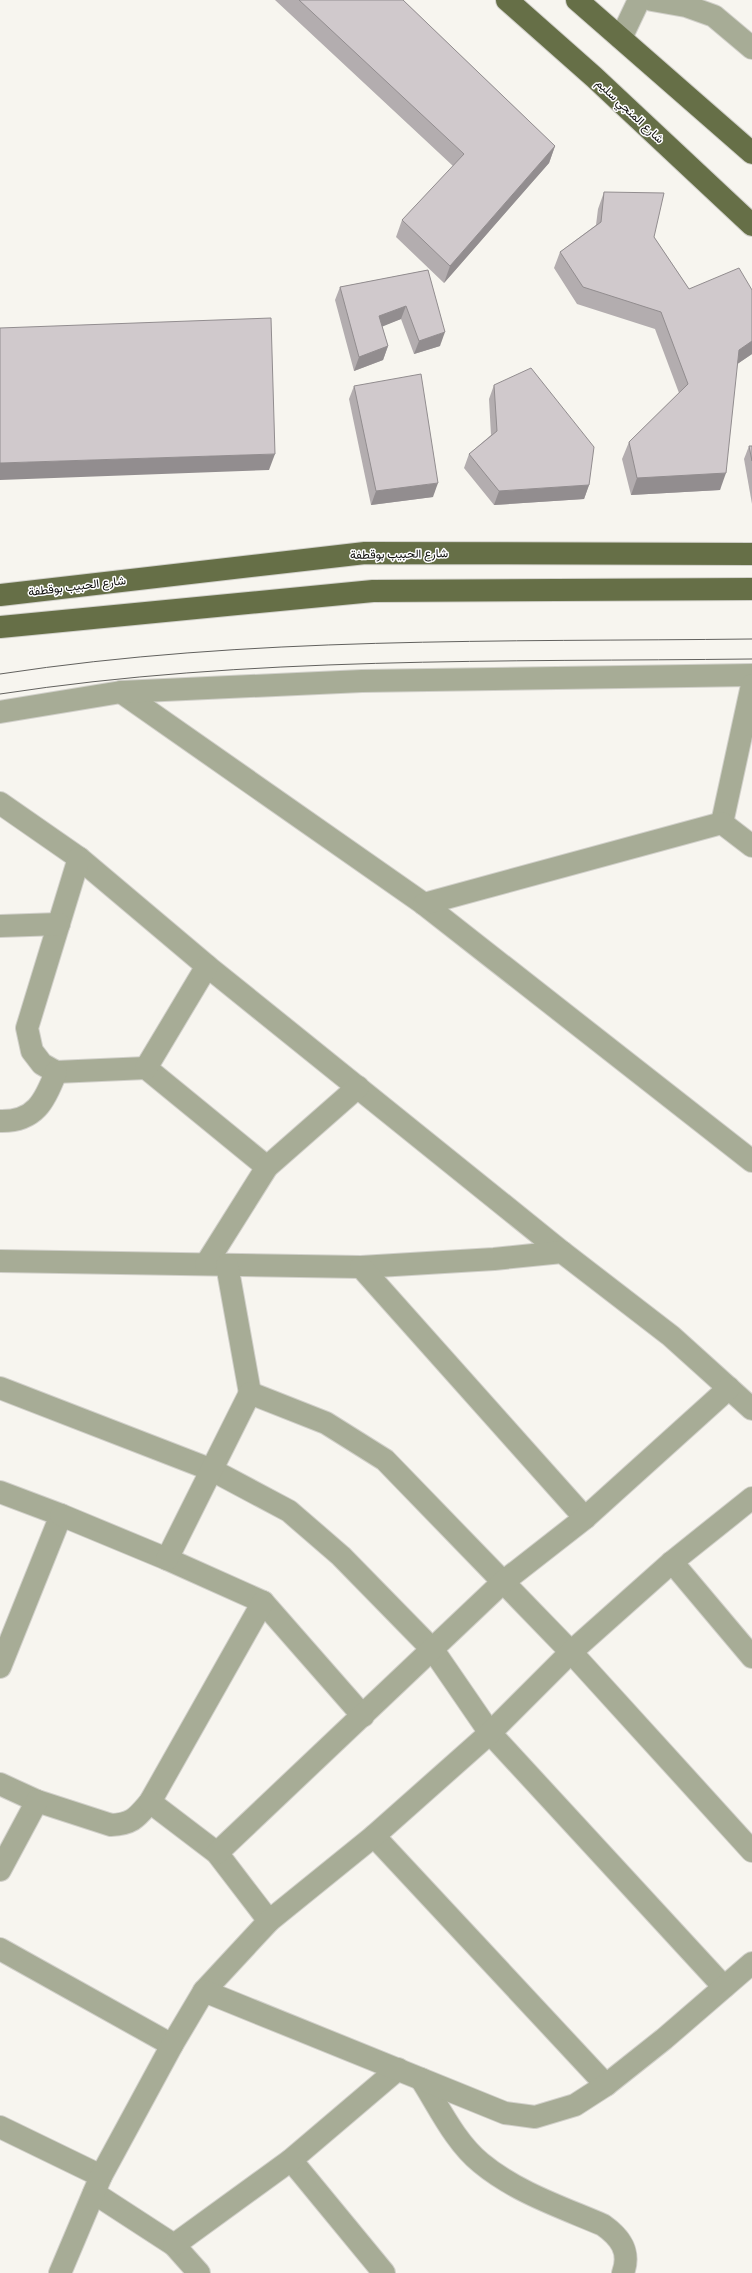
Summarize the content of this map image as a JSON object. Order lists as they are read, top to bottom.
{
  "streets": {
    "main road": ["شارع المنجي سليم", "شارع الحبيب بوقطفة"]
  }
}
